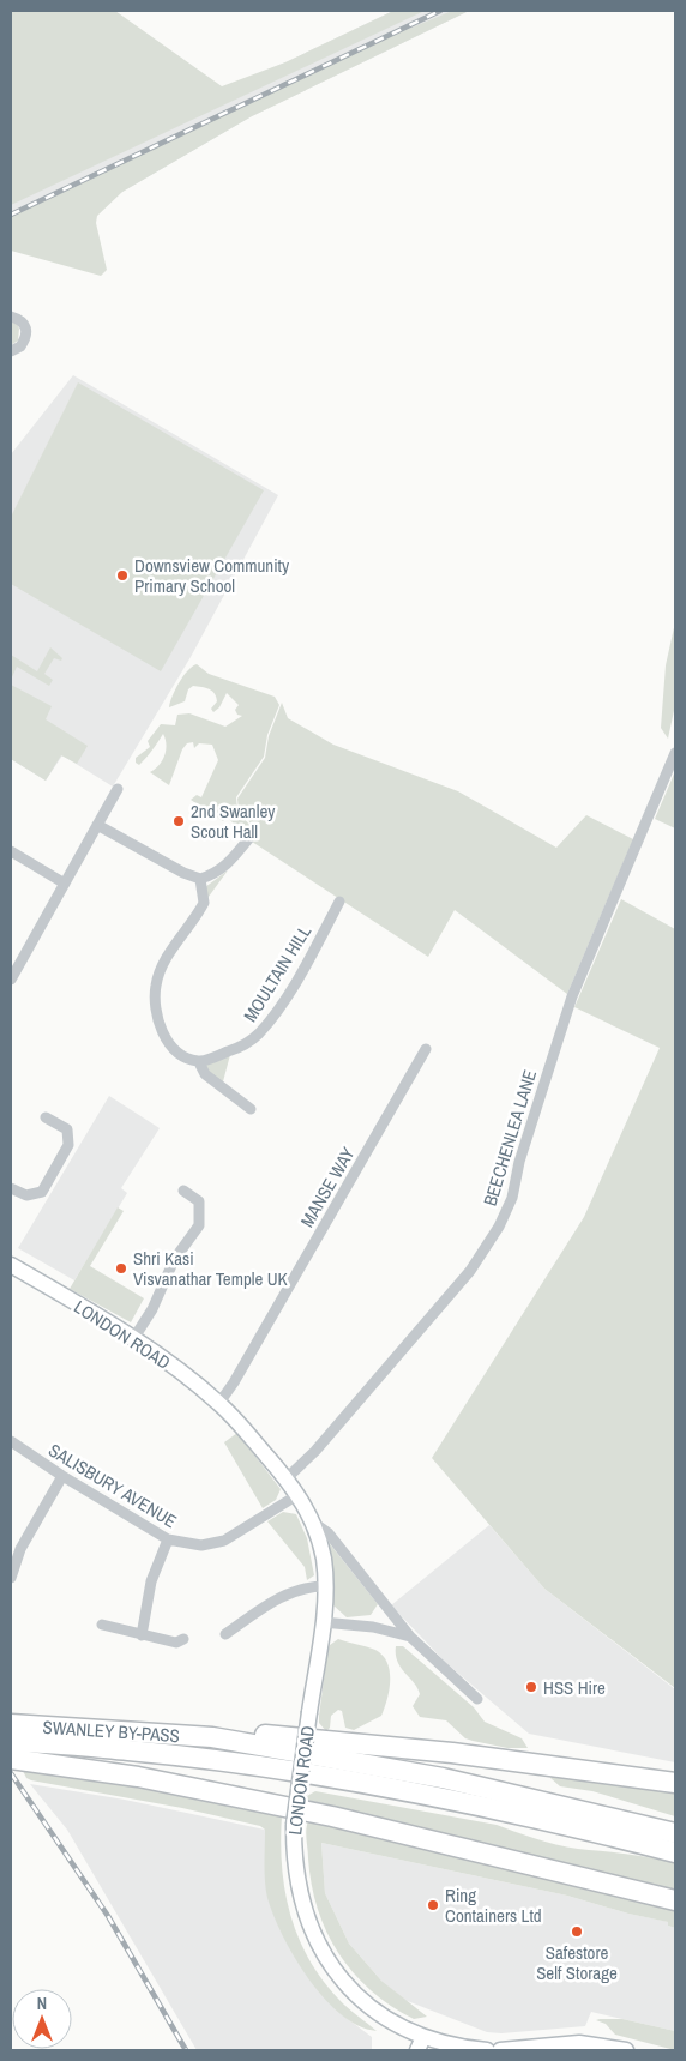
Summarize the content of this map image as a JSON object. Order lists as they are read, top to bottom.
{
  "streets": {
    "highway": ["SWANLEY BY-PASS"],
    "main road": ["LONDON ROAD"],
    "street": [
      "MOULTAIN HILL",
      "BEECHENLEA LANE",
      "MANSE WAY",
      "SALISBURY AVENUE"
    ]
  },
  "crossings": [
    ["BEECHENLEA LANE", "LONDON ROAD"],
    ["MANSE WAY", "LONDON ROAD"],
    ["LONDON ROAD", "SALISBURY AVENUE"]
  ],
  "places": [
    "Downsview Community Primary School",
    "2nd Swanley Scout Hall",
    "Shri Kasi Visvanathar Temple UK",
    "HSS Hire",
    "Ring Containers Ltd",
    "Safestore Self Storage"
  ],
  "north": "top"
}
